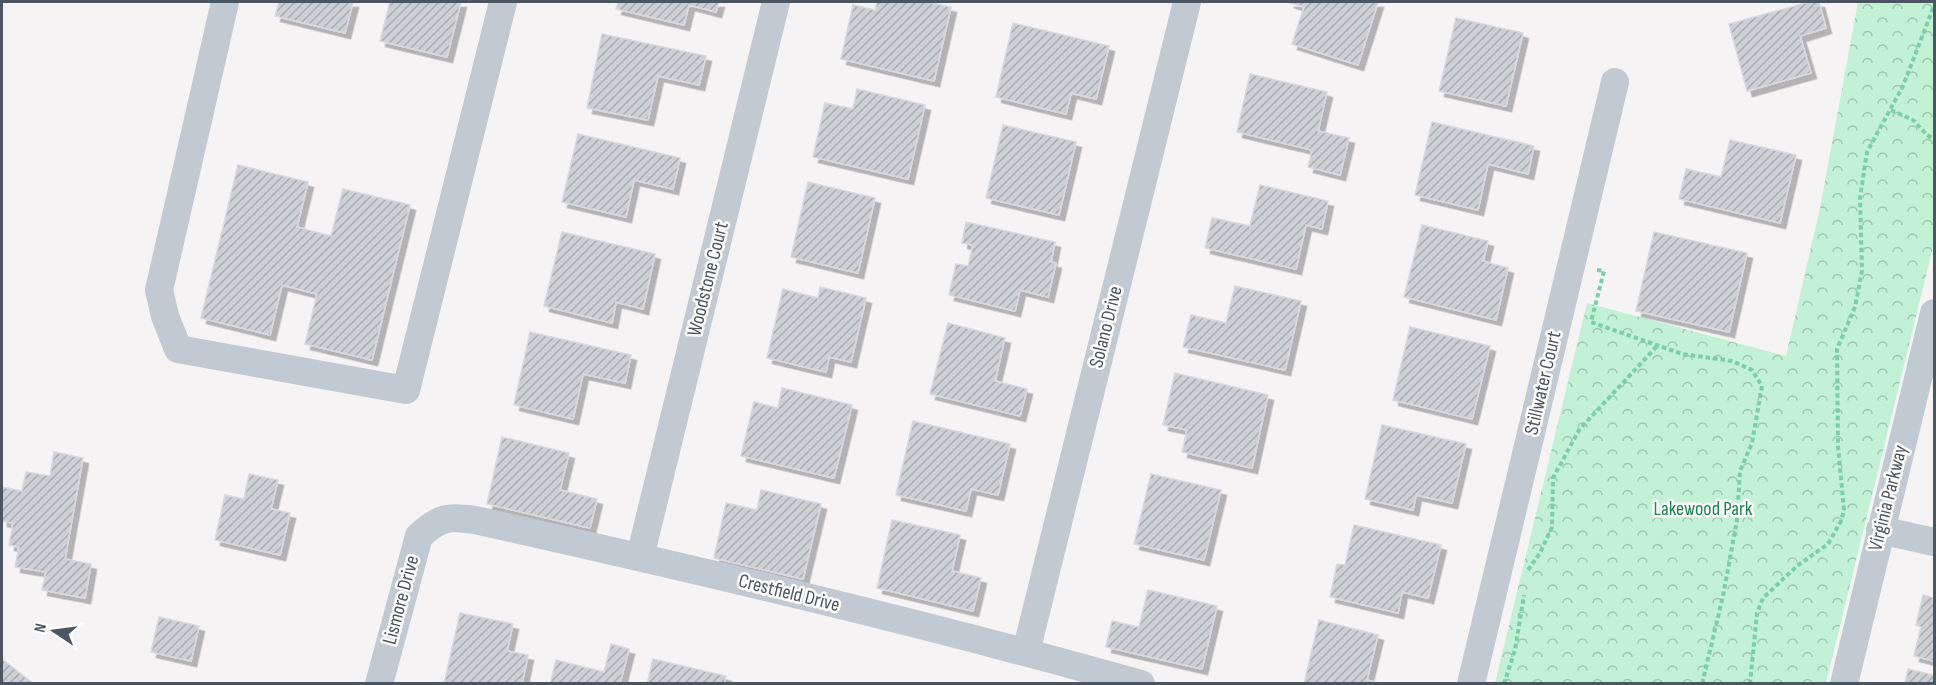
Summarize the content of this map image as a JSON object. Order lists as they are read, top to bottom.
{
  "streets": {
    "street": [
      "Woodstone Court",
      "Solano Drive",
      "Stillwater Court",
      "Virginia Parkway",
      "Crestfield Drive",
      "Lismore Drive"
    ]
  },
  "crossings": [
    ["Woodstone Court", "Crestfield Drive"],
    ["Solano Drive", "Crestfield Drive"],
    ["Crestfield Drive", "Lismore Drive"]
  ],
  "parks": ["Lakewood Park"],
  "north": "left"
}
